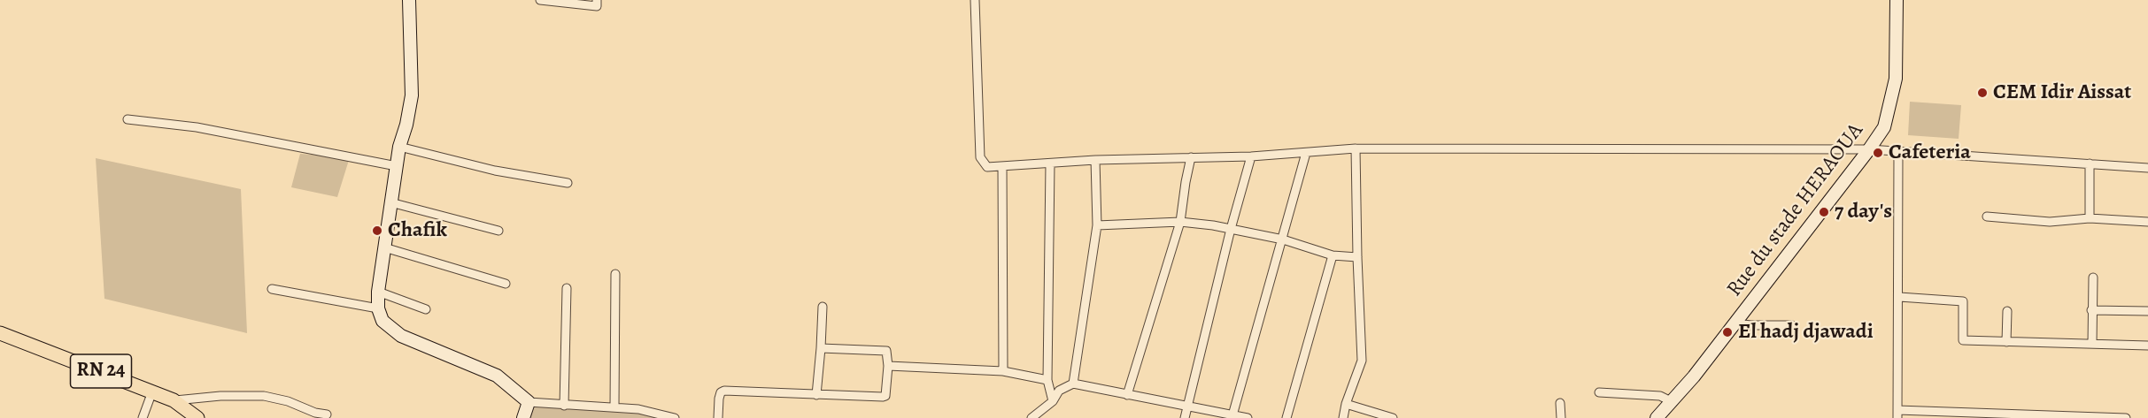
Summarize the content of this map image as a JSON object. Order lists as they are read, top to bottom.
{
  "streets": {
    "main road": ["RN 24"],
    "street": ["Rue du stade HERAOUA"]
  },
  "places": [
    "CEM Idir Aissat",
    "Cafeteria",
    "7 day's",
    "Chafik",
    "El hadj djawadi"
  ]
}
